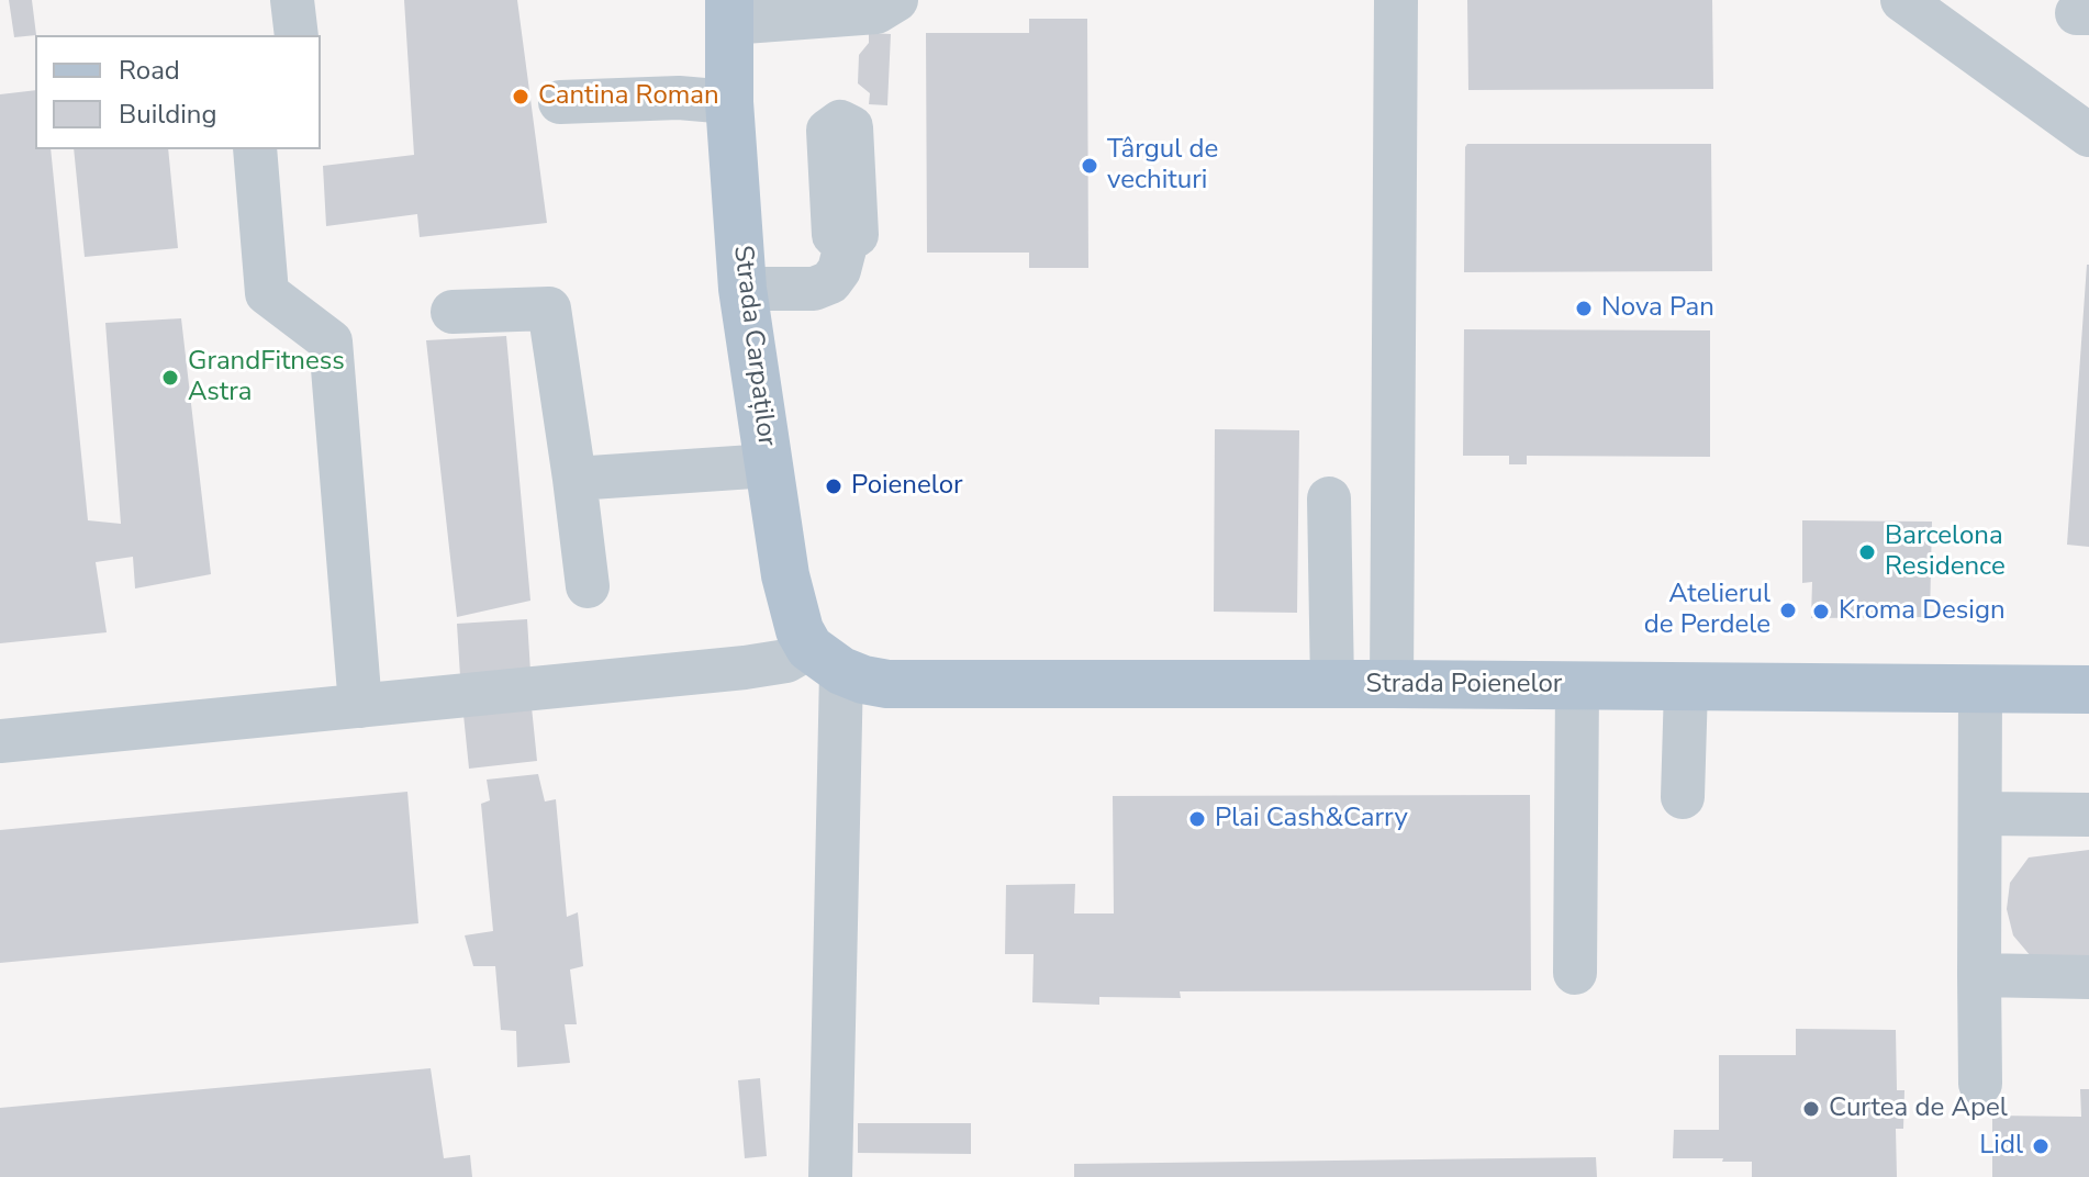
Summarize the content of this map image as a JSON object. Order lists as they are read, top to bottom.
{
  "streets": {
    "main road": ["Strada Carpaților", "Strada Poienelor"]
  },
  "crossings": [
    ["Strada Carpaților", "Strada Poienelor"]
  ],
  "places": [
    "Cantina Roman",
    "Târgul de vechituri",
    "Nova Pan",
    "GrandFitness Astra",
    "Poienelor",
    "Barcelona Residence",
    "Atelierul de Perdele",
    "Kroma Design",
    "Plai Cash&Carry",
    "Curtea de Apel",
    "Lidl"
  ],
  "legend": ["Road", "Building"]
}
